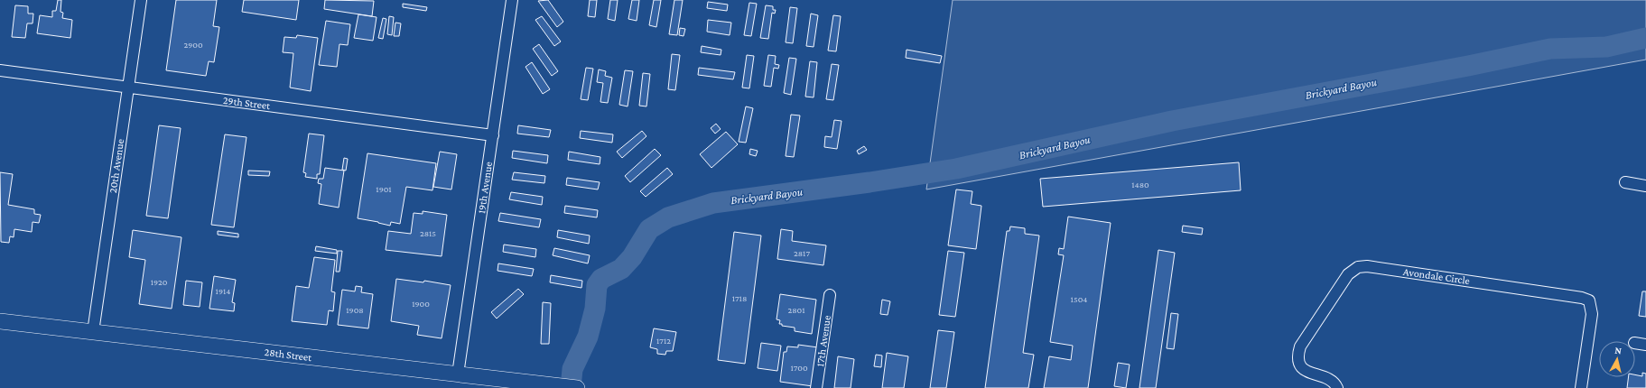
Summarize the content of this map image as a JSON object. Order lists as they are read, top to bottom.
{
  "streets": {
    "main road": ["28th Street"],
    "street": [
      "29th Street",
      "20th Avenue",
      "19th Avenue",
      "Avondale Circle",
      "17th Avenue"
    ]
  },
  "crossings": [
    ["29th Street", "20th Avenue"],
    ["29th Street", "19th Avenue"],
    ["20th Avenue", "28th Street"],
    ["19th Avenue", "28th Street"]
  ],
  "water": ["Brickyard Bayou"],
  "house_numbers": [
    "2900",
    "1480",
    "1901",
    "2815",
    "2817",
    "1920",
    "1914",
    "1718",
    "1504",
    "1900",
    "1908",
    "2801",
    "1712",
    "1700"
  ],
  "north": "top"
}
